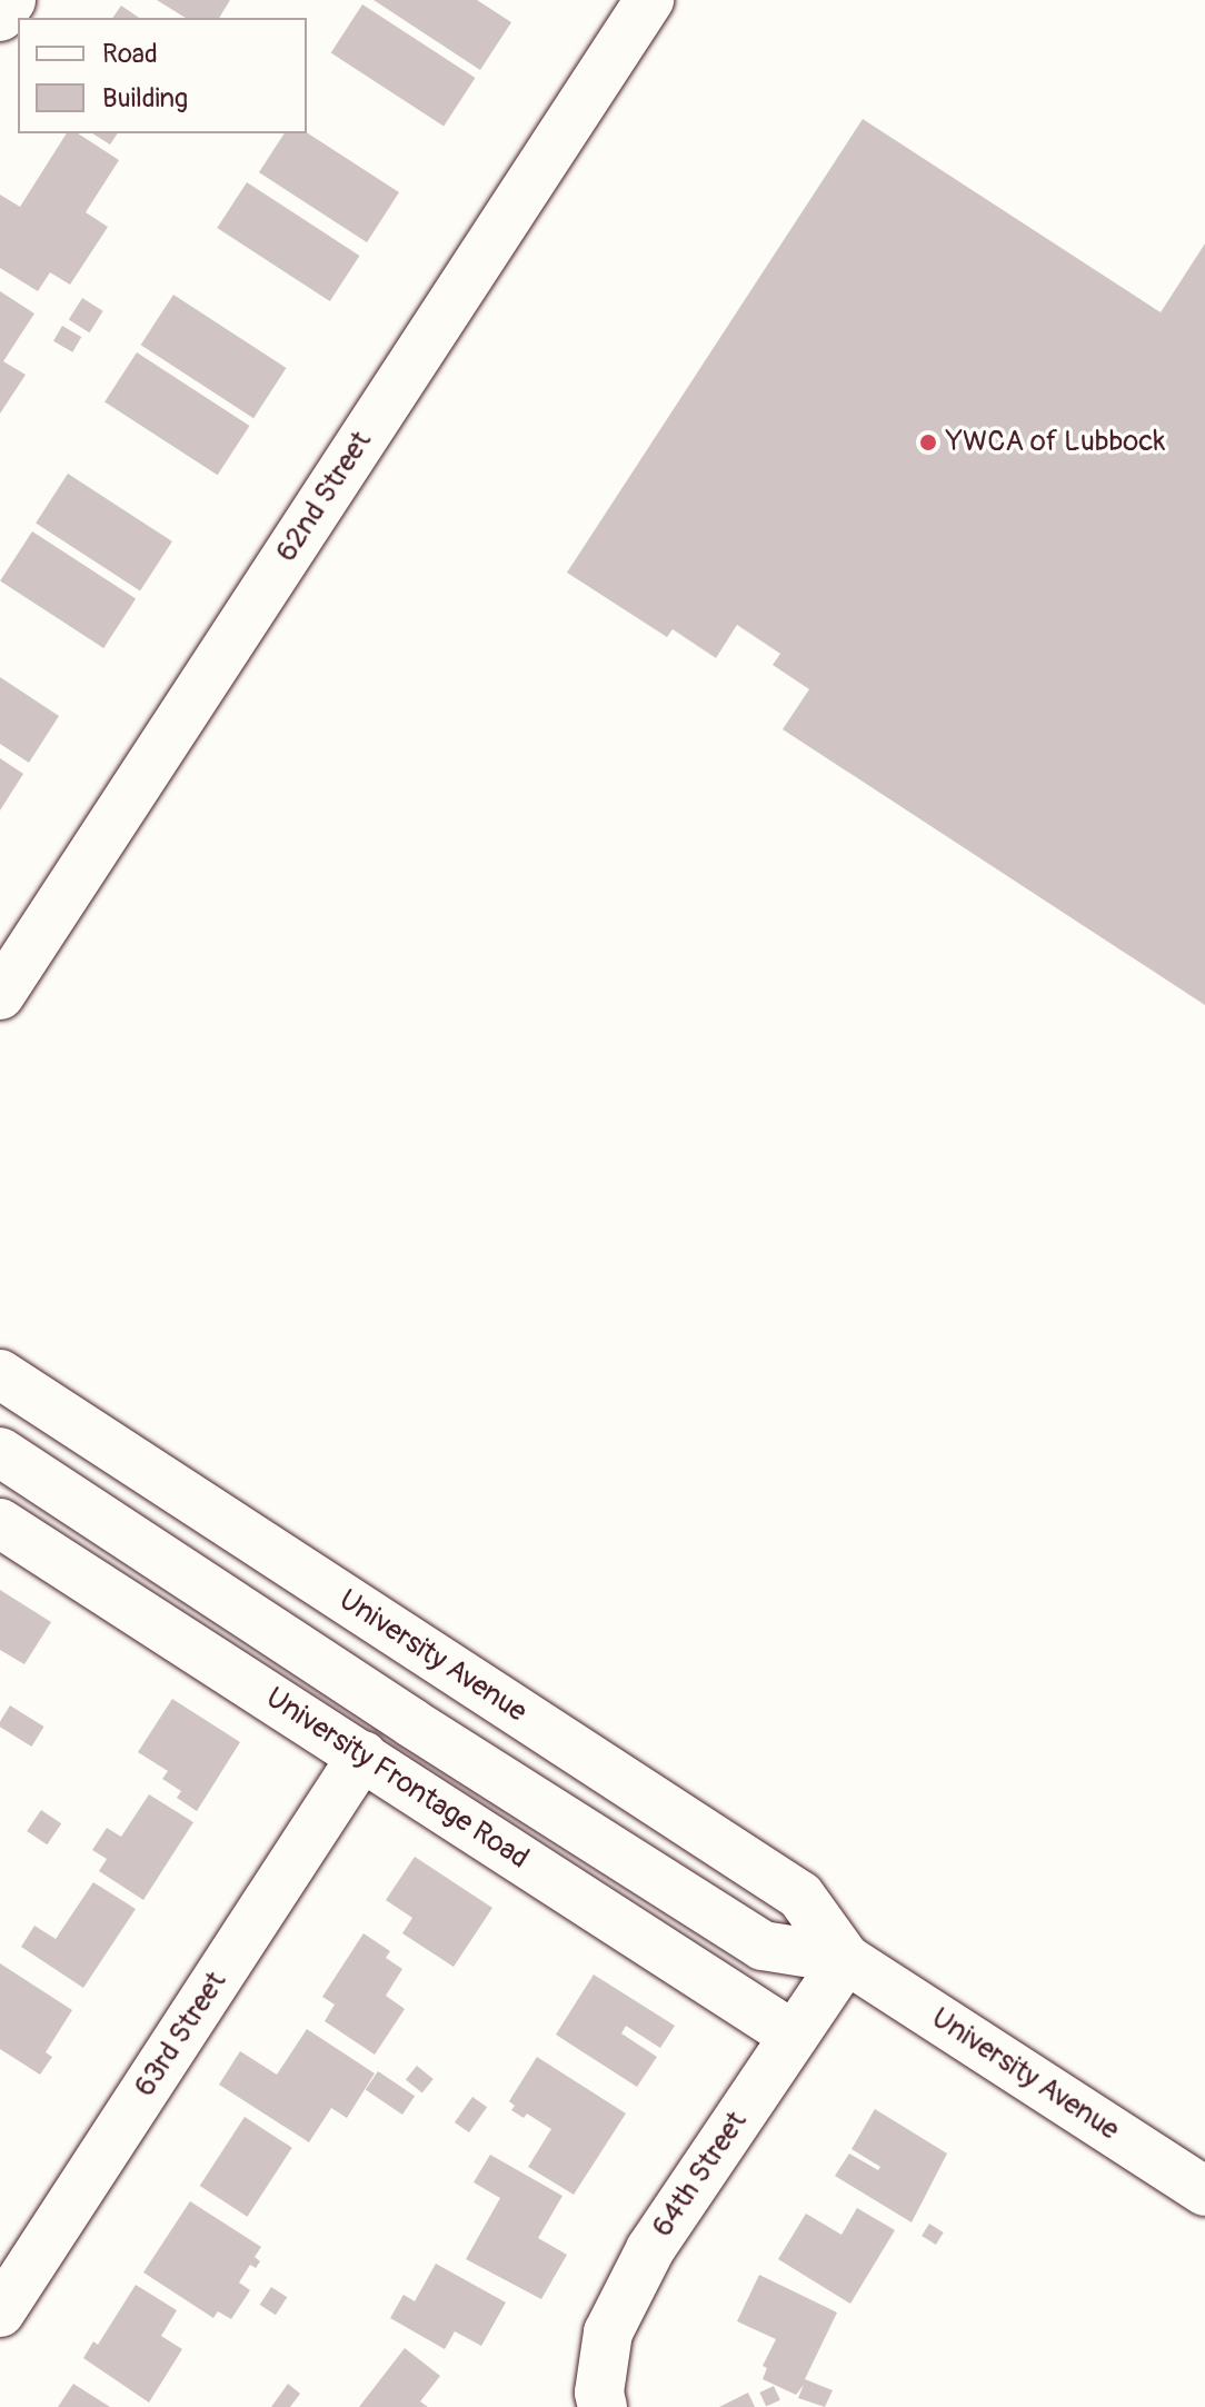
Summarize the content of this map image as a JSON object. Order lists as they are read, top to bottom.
{
  "streets": {
    "street": [
      "62nd Street",
      "University Avenue",
      "University Frontage Road",
      "63rd Street",
      "64th Street"
    ]
  },
  "crossings": [
    ["University Avenue", "64th Street"],
    ["University Frontage Road", "63rd Street"],
    ["University Frontage Road", "64th Street"]
  ],
  "places": ["YWCA of Lubbock"],
  "legend": ["Road", "Building"]
}
